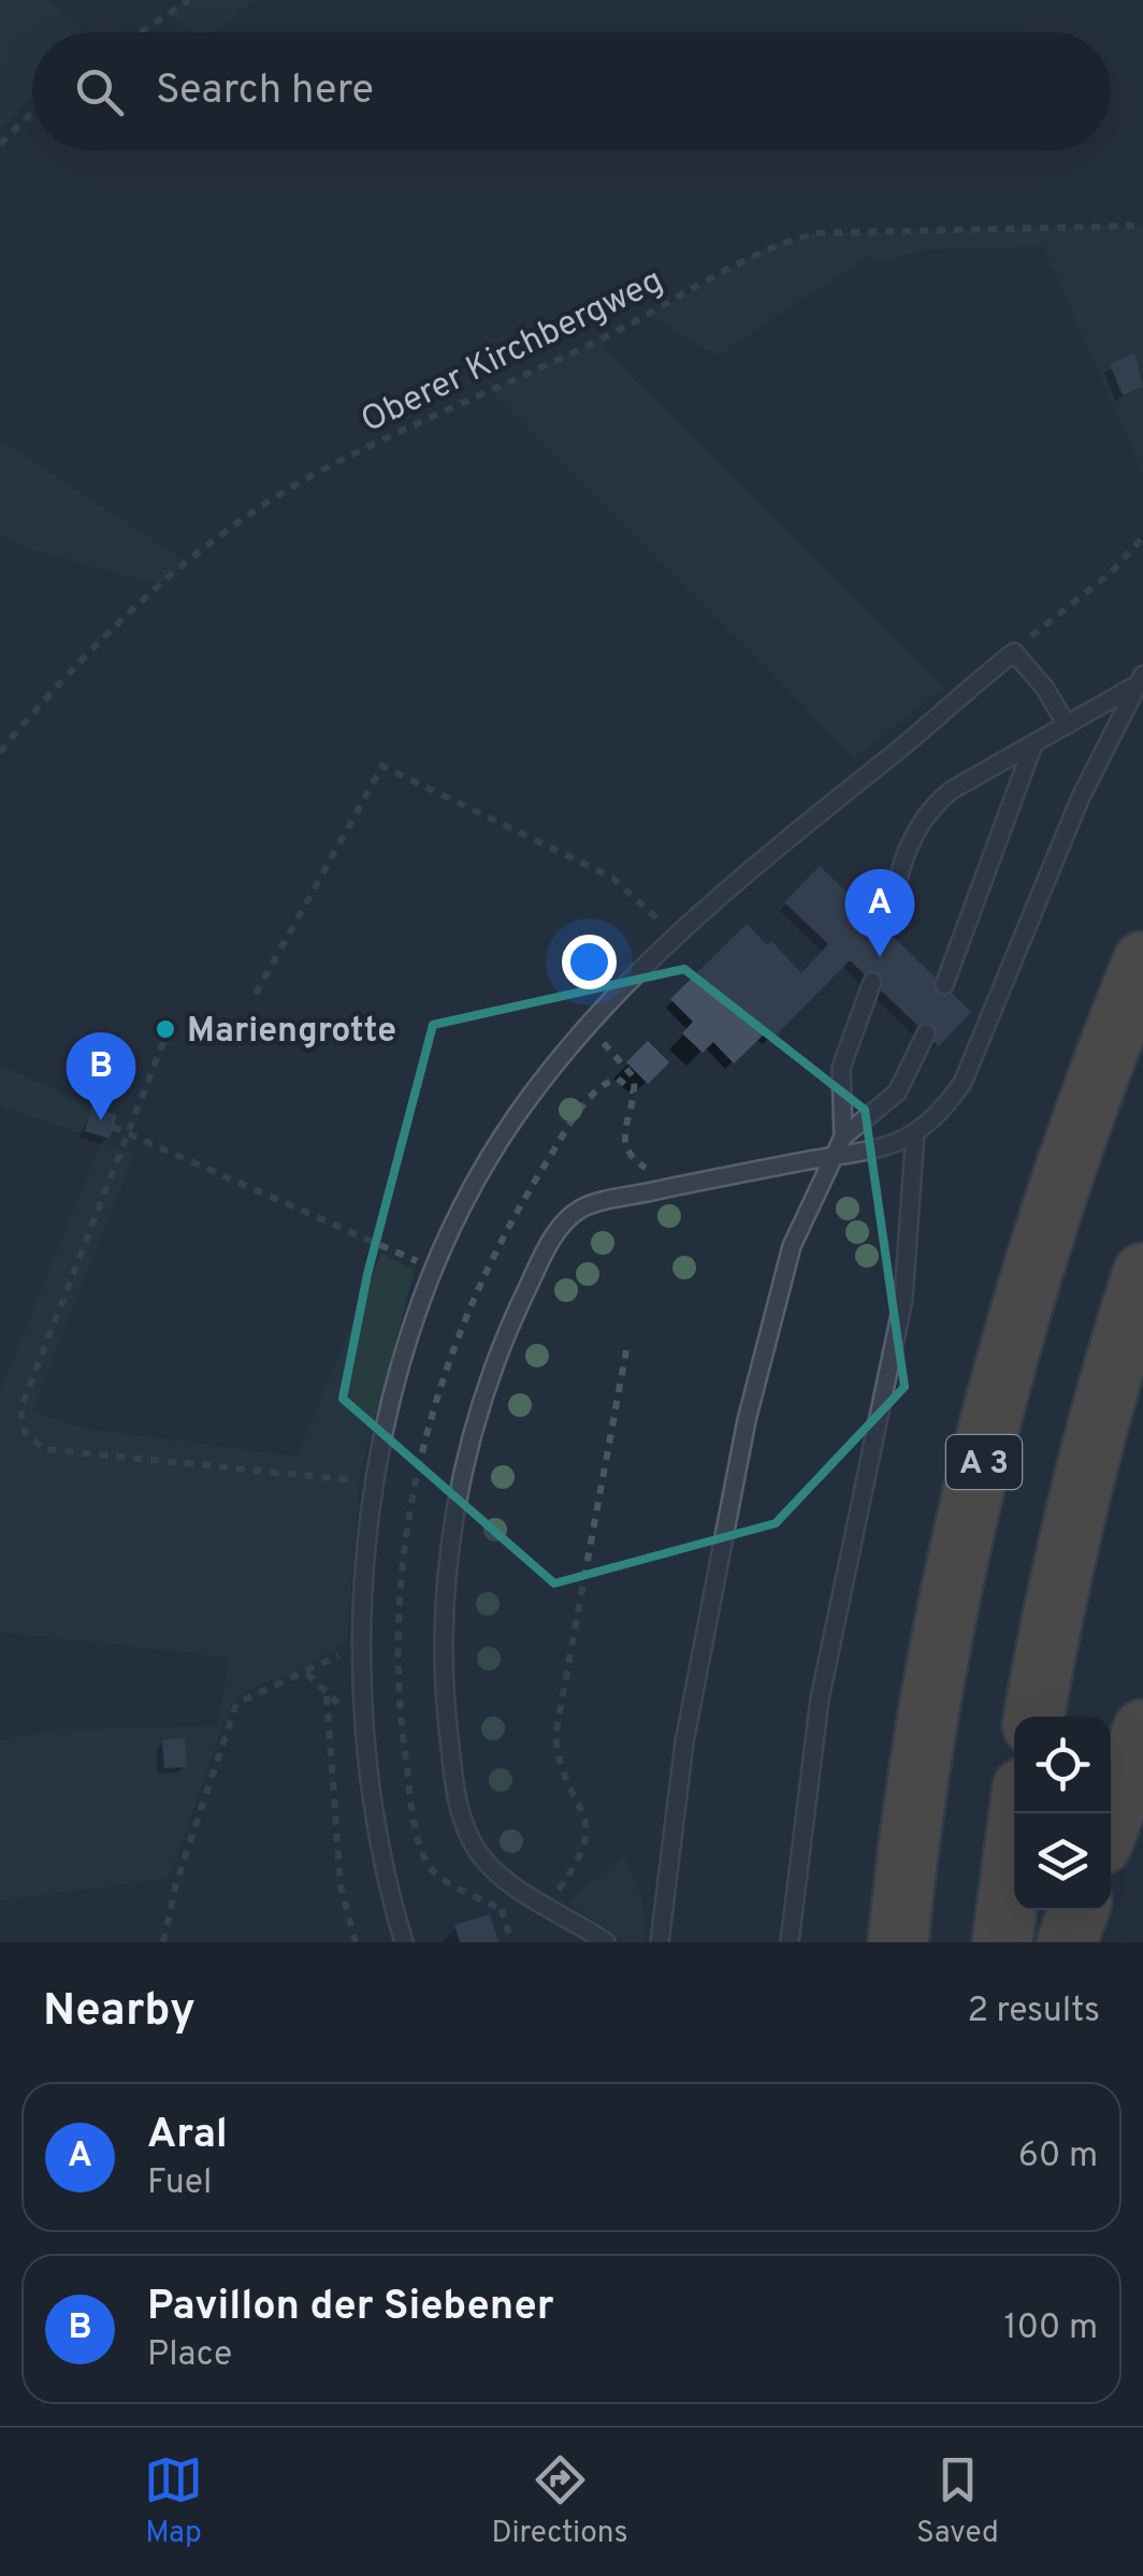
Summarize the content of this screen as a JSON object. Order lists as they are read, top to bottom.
{
  "streets": {
    "highway": ["A 3"],
    "path": ["Oberer Kirchbergweg"]
  },
  "places": ["Mariengrotte"],
  "page": {
    "search": "Search here",
    "pins": ["A", "B"],
    "heading": ["Nearby", "2 results"],
    "list": [
      {
        "mark": "A",
        "name": "Aral",
        "note": "Fuel",
        "value": "60 m"
      },
      {
        "mark": "B",
        "name": "Pavillon der Siebener",
        "note": "Place",
        "value": "100 m"
      }
    ],
    "nav": ["Map", "Directions", "Saved"]
  }
}
